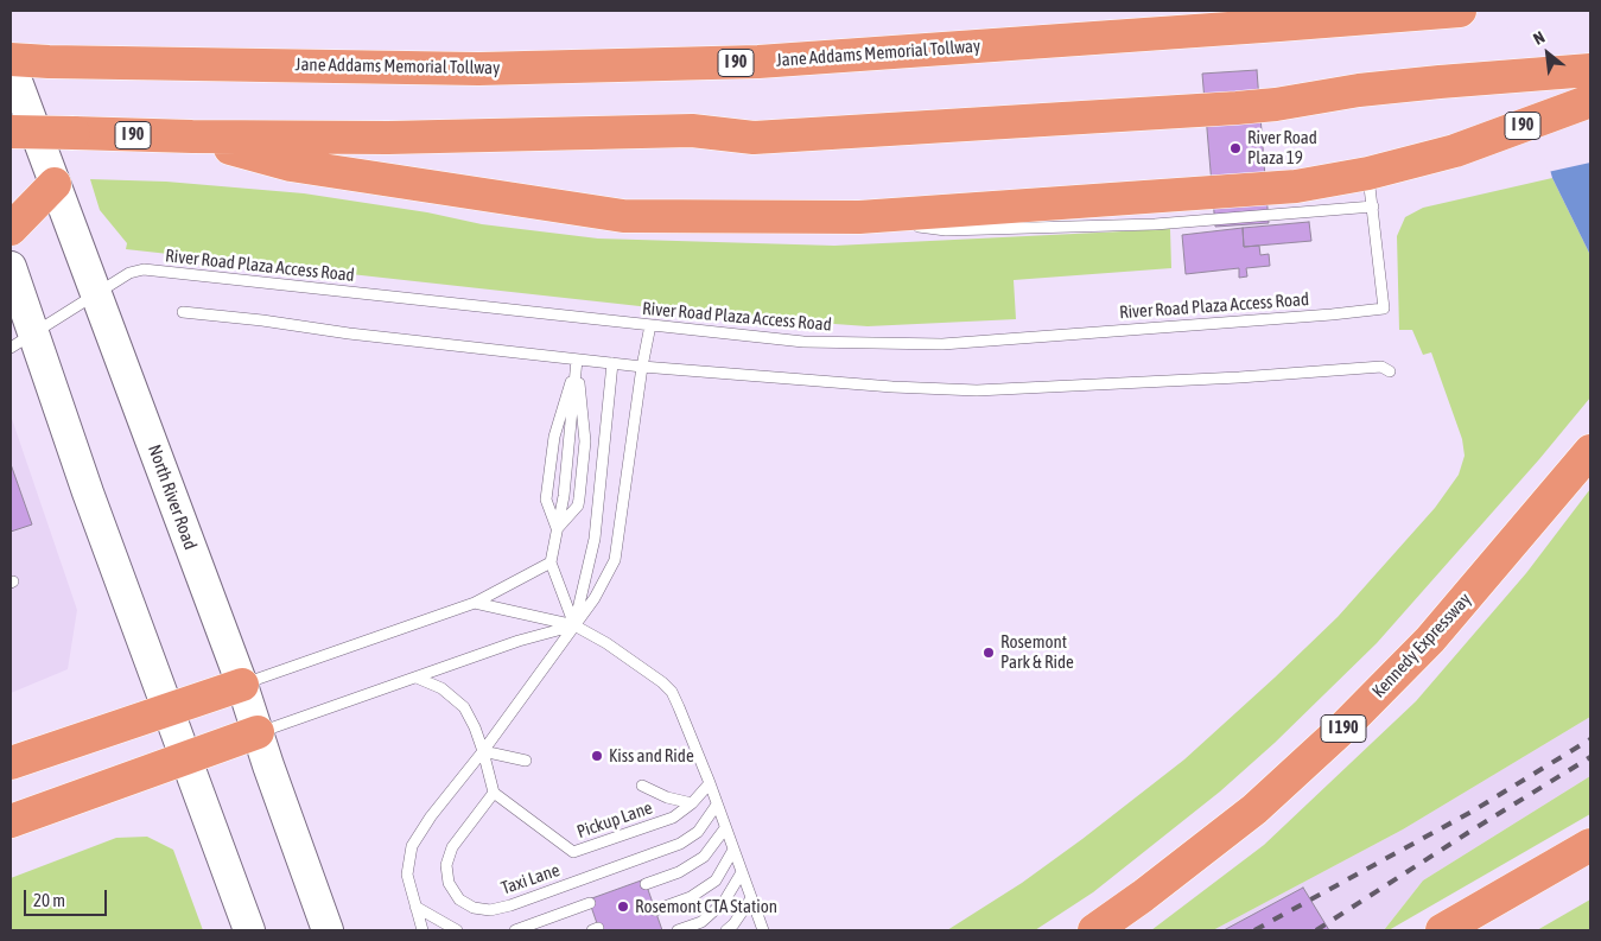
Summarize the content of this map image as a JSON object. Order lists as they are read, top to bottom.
{
  "streets": {
    "highway": [
      "Jane Addams Memorial Tollway",
      "I 90",
      "Kennedy Expressway",
      "I 190"
    ],
    "main road": ["North River Road"],
    "lane": ["River Road Plaza Access Road", "Pickup Lane", "Taxi Lane"]
  },
  "crossings": [
    ["River Road Plaza Access Road", "North River Road"],
    ["Pickup Lane", "Taxi Lane"]
  ],
  "places": [
    "River Road Plaza 19",
    "Rosemont Park & Ride",
    "Kiss and Ride",
    "Rosemont CTA Station"
  ],
  "scale_bar": "20 m",
  "north": "top left"
}
